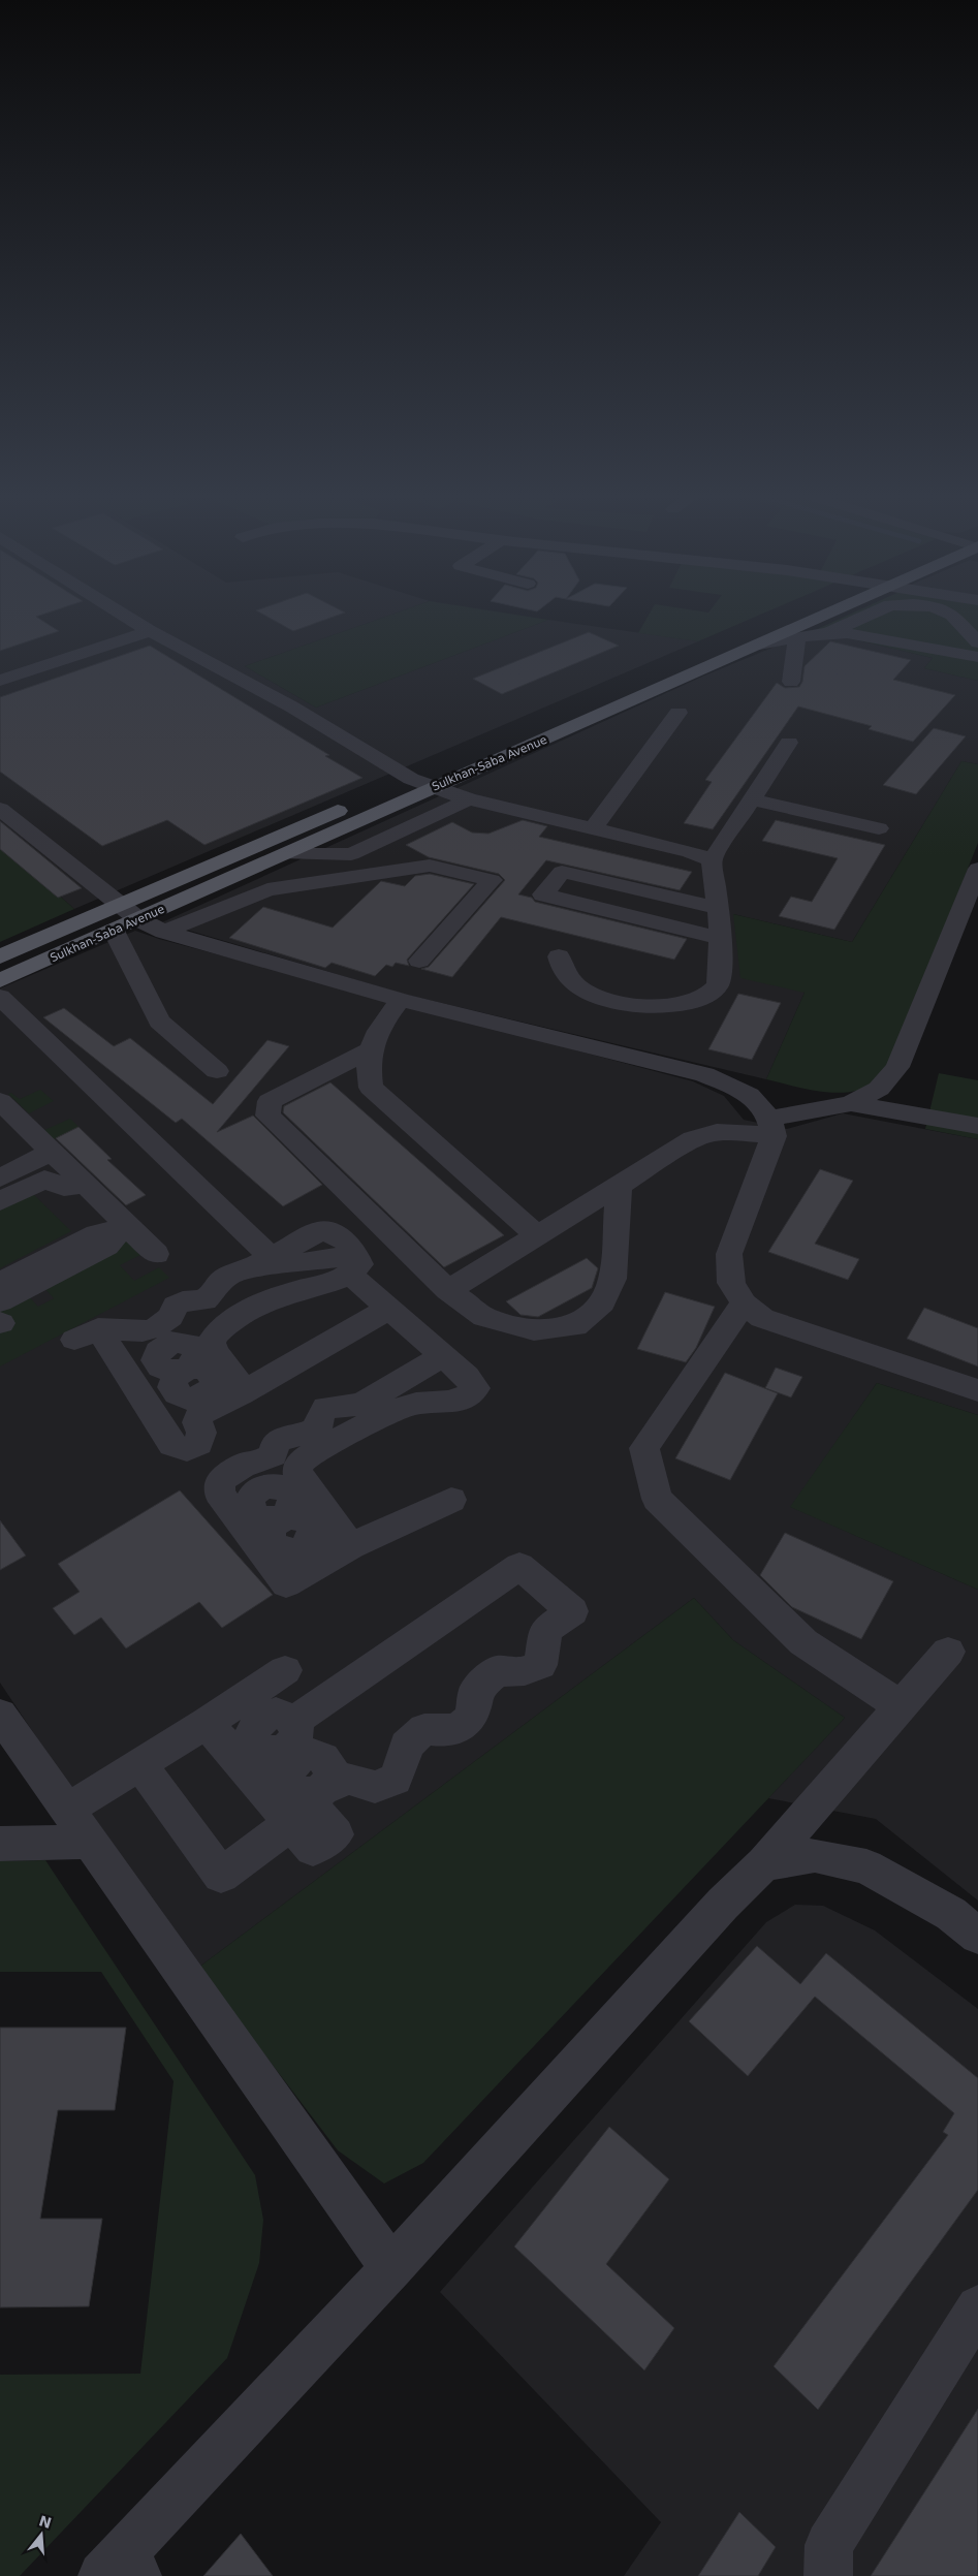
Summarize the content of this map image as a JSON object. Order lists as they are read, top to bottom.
{
  "streets": {
    "main road": ["Sulkhan-Saba Avenue"]
  },
  "north": "top"
}
